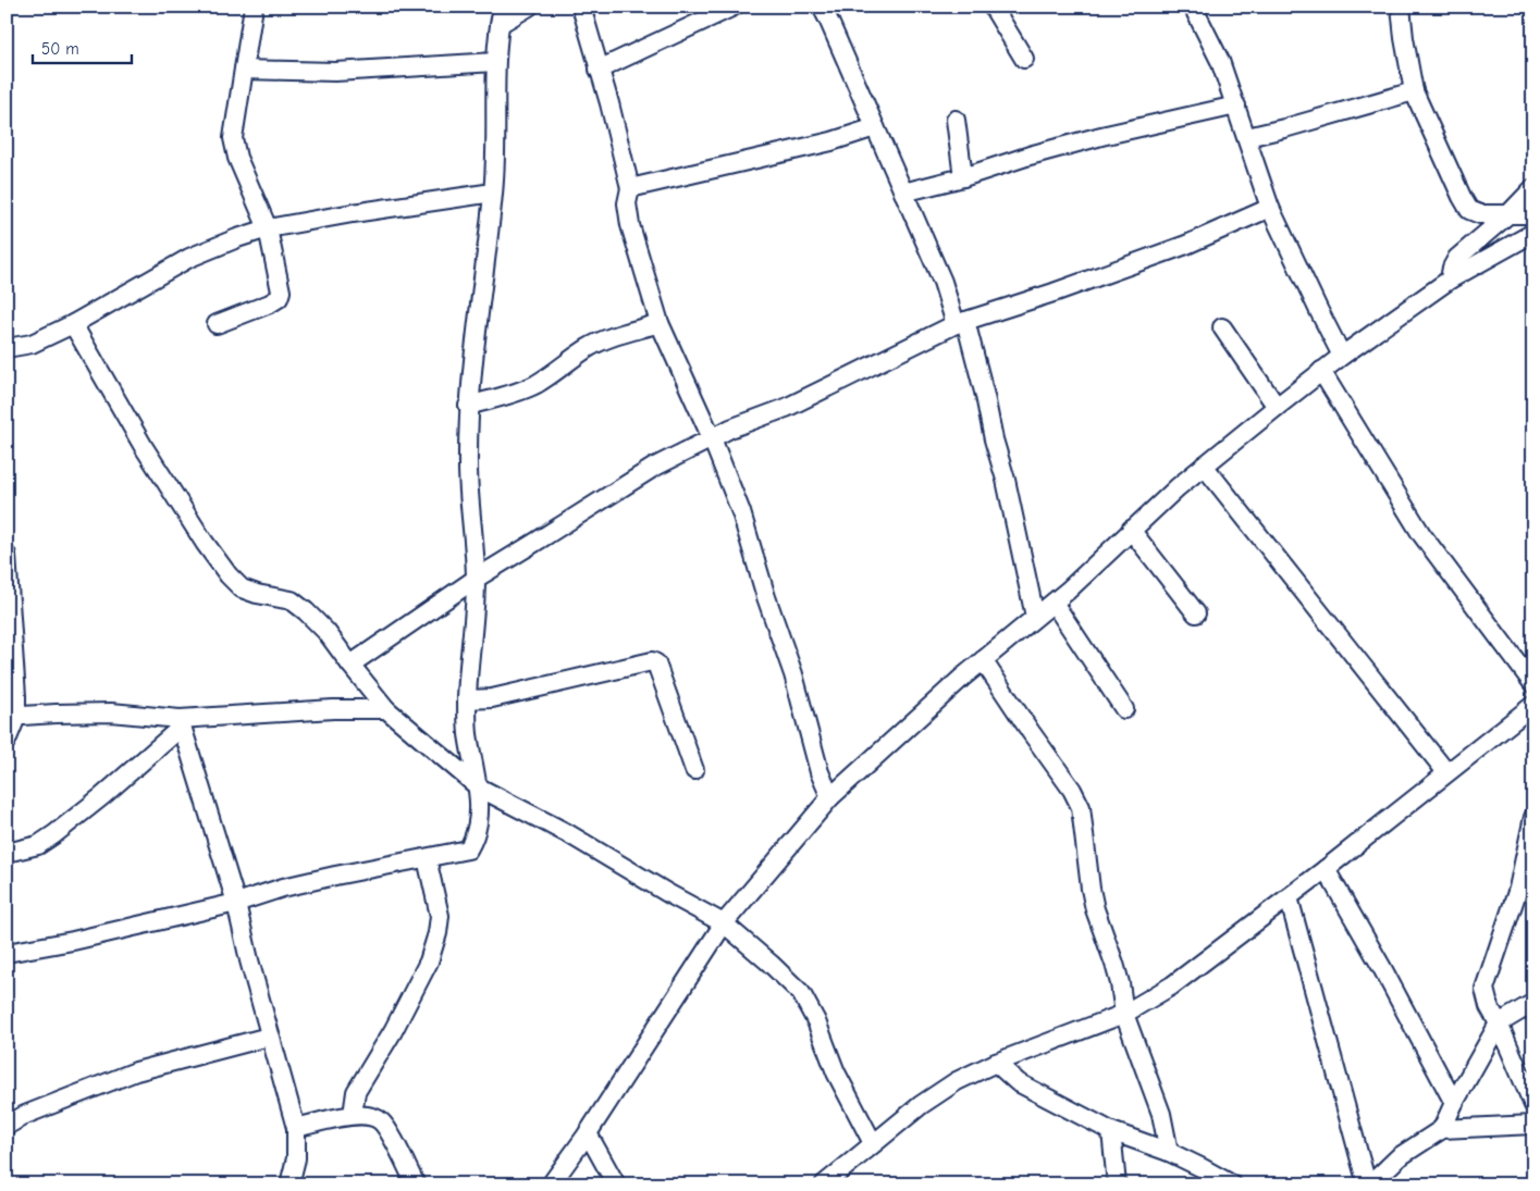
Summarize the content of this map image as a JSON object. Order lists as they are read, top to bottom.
{
  "scale_bar": "50 m"
}
